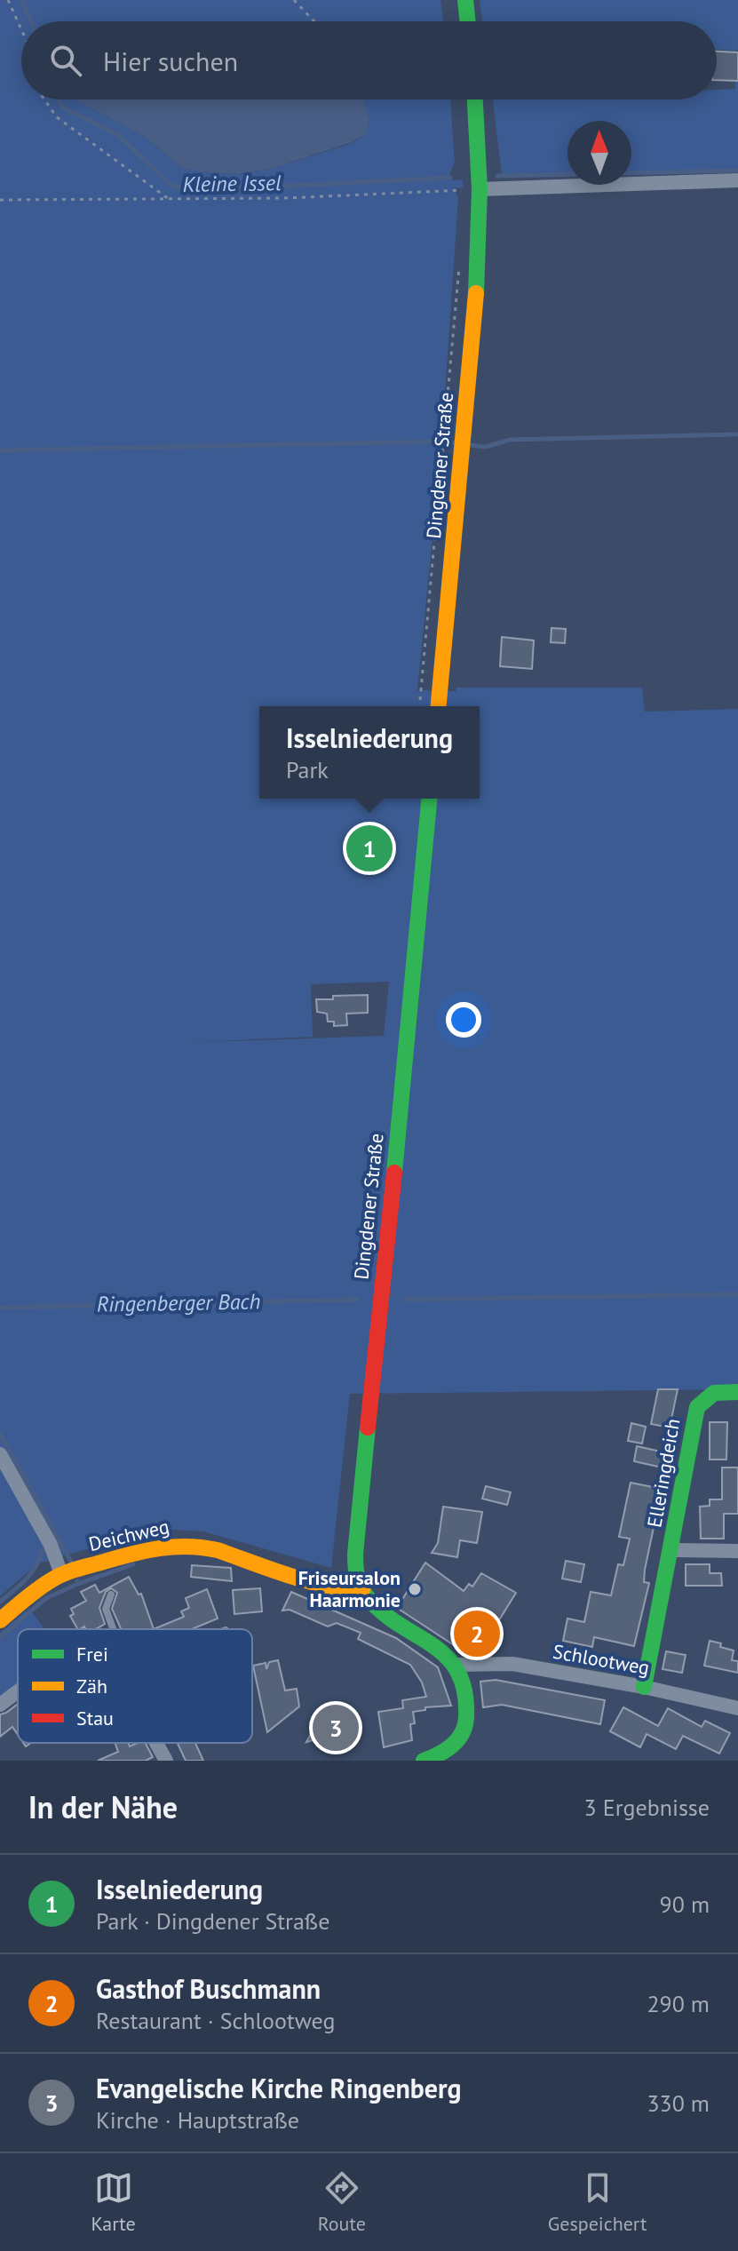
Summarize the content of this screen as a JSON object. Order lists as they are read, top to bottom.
{
  "streets": {
    "main road": ["Dingdener Straße", "Elleringdeich", "Deichweg"],
    "street": ["Schlootweg"]
  },
  "crossings": [
    ["Dingdener Straße", "Deichweg"],
    ["Dingdener Straße", "Schlootweg"],
    ["Elleringdeich", "Schlootweg"]
  ],
  "water": ["Kleine Issel", "Ringenberger Bach"],
  "places": ["Friseursalon Haarmonie"],
  "legend": ["Frei", "Zäh", "Stau"],
  "north": "top",
  "page": {
    "search": "Hier suchen",
    "popup": ["Isselniederung", "Park"],
    "pins": ["1", "2", "3"],
    "heading": ["In der Nähe", "3 Ergebnisse"],
    "list": [
      {
        "mark": "1",
        "name": "Isselniederung",
        "note": "Park · Dingdener Straße",
        "value": "90 m"
      },
      {
        "mark": "2",
        "name": "Gasthof Buschmann",
        "note": "Restaurant · Schlootweg",
        "value": "290 m"
      },
      {
        "mark": "3",
        "name": "Evangelische Kirche Ringenberg",
        "note": "Kirche · Hauptstraße",
        "value": "330 m"
      }
    ],
    "nav": ["Karte", "Route", "Gespeichert"]
  }
}
